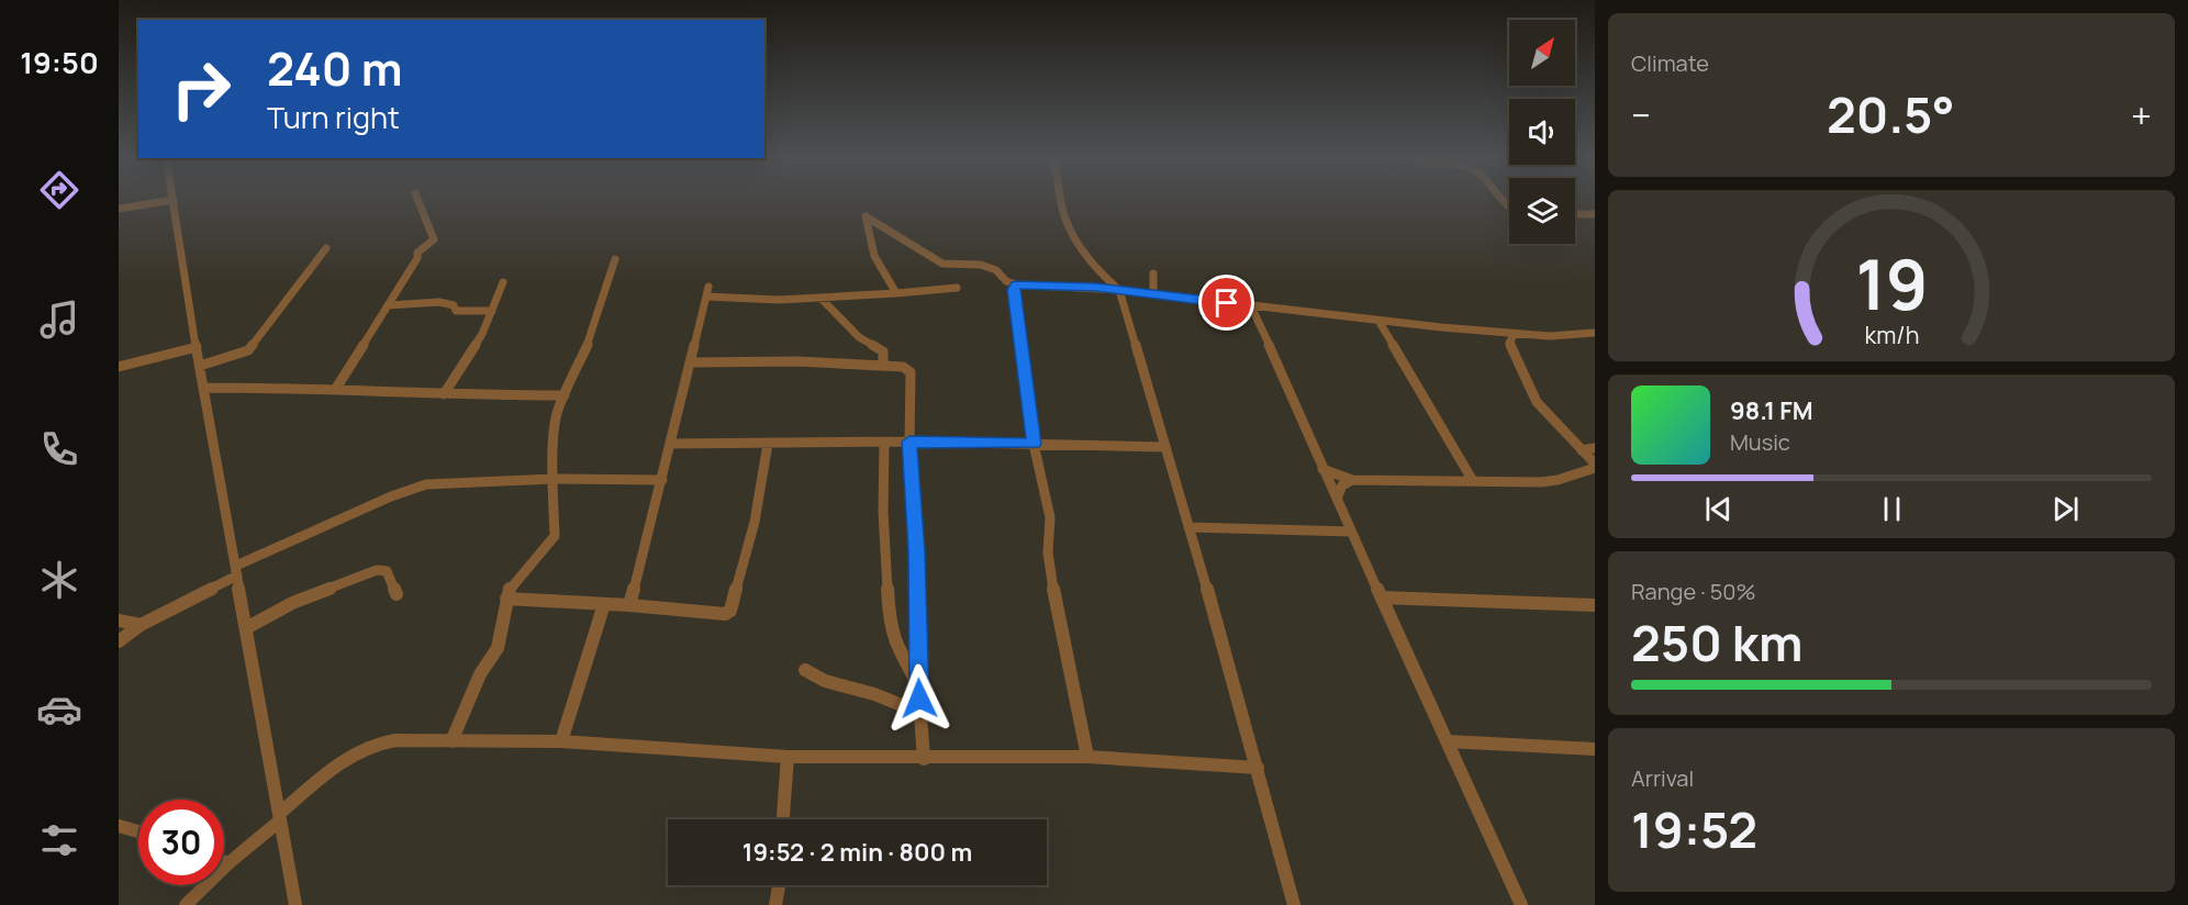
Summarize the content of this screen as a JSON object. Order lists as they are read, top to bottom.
{
  "north": "top right",
  "page": {
    "tabs": "19:50",
    "tile": [
      "Climate",
      ["Range · 50%", "250 km"],
      ["Arrival", "19:52"]
    ],
    "turn": ["240 m", "Turn right"],
    "heat": ["−", "20.5°", "+"],
    "song": ["98.1 FM", "Music"],
    "limit": "30",
    "trip": "19:52 · 2 min · 800 m",
    "gauge": ["19", "km/h"]
  }
}
